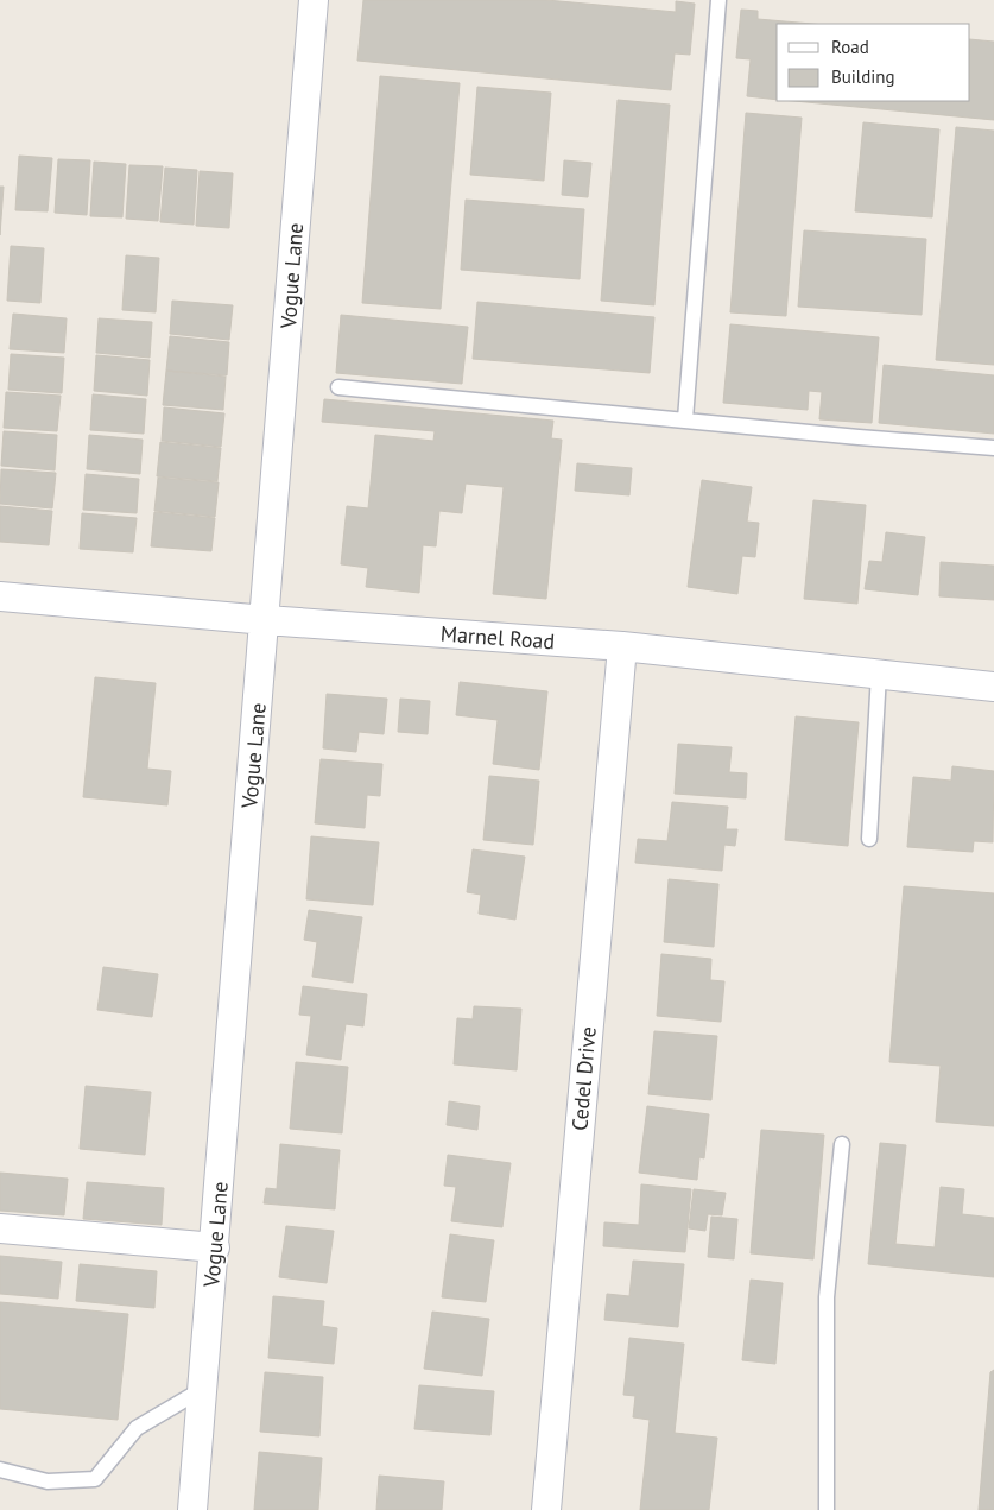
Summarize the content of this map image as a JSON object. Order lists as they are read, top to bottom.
{
  "streets": {
    "street": ["Vogue Lane", "Marnel Road", "Cedel Drive"]
  },
  "crossings": [
    ["Vogue Lane", "Marnel Road"],
    ["Marnel Road", "Cedel Drive"]
  ],
  "legend": ["Road", "Building"]
}
